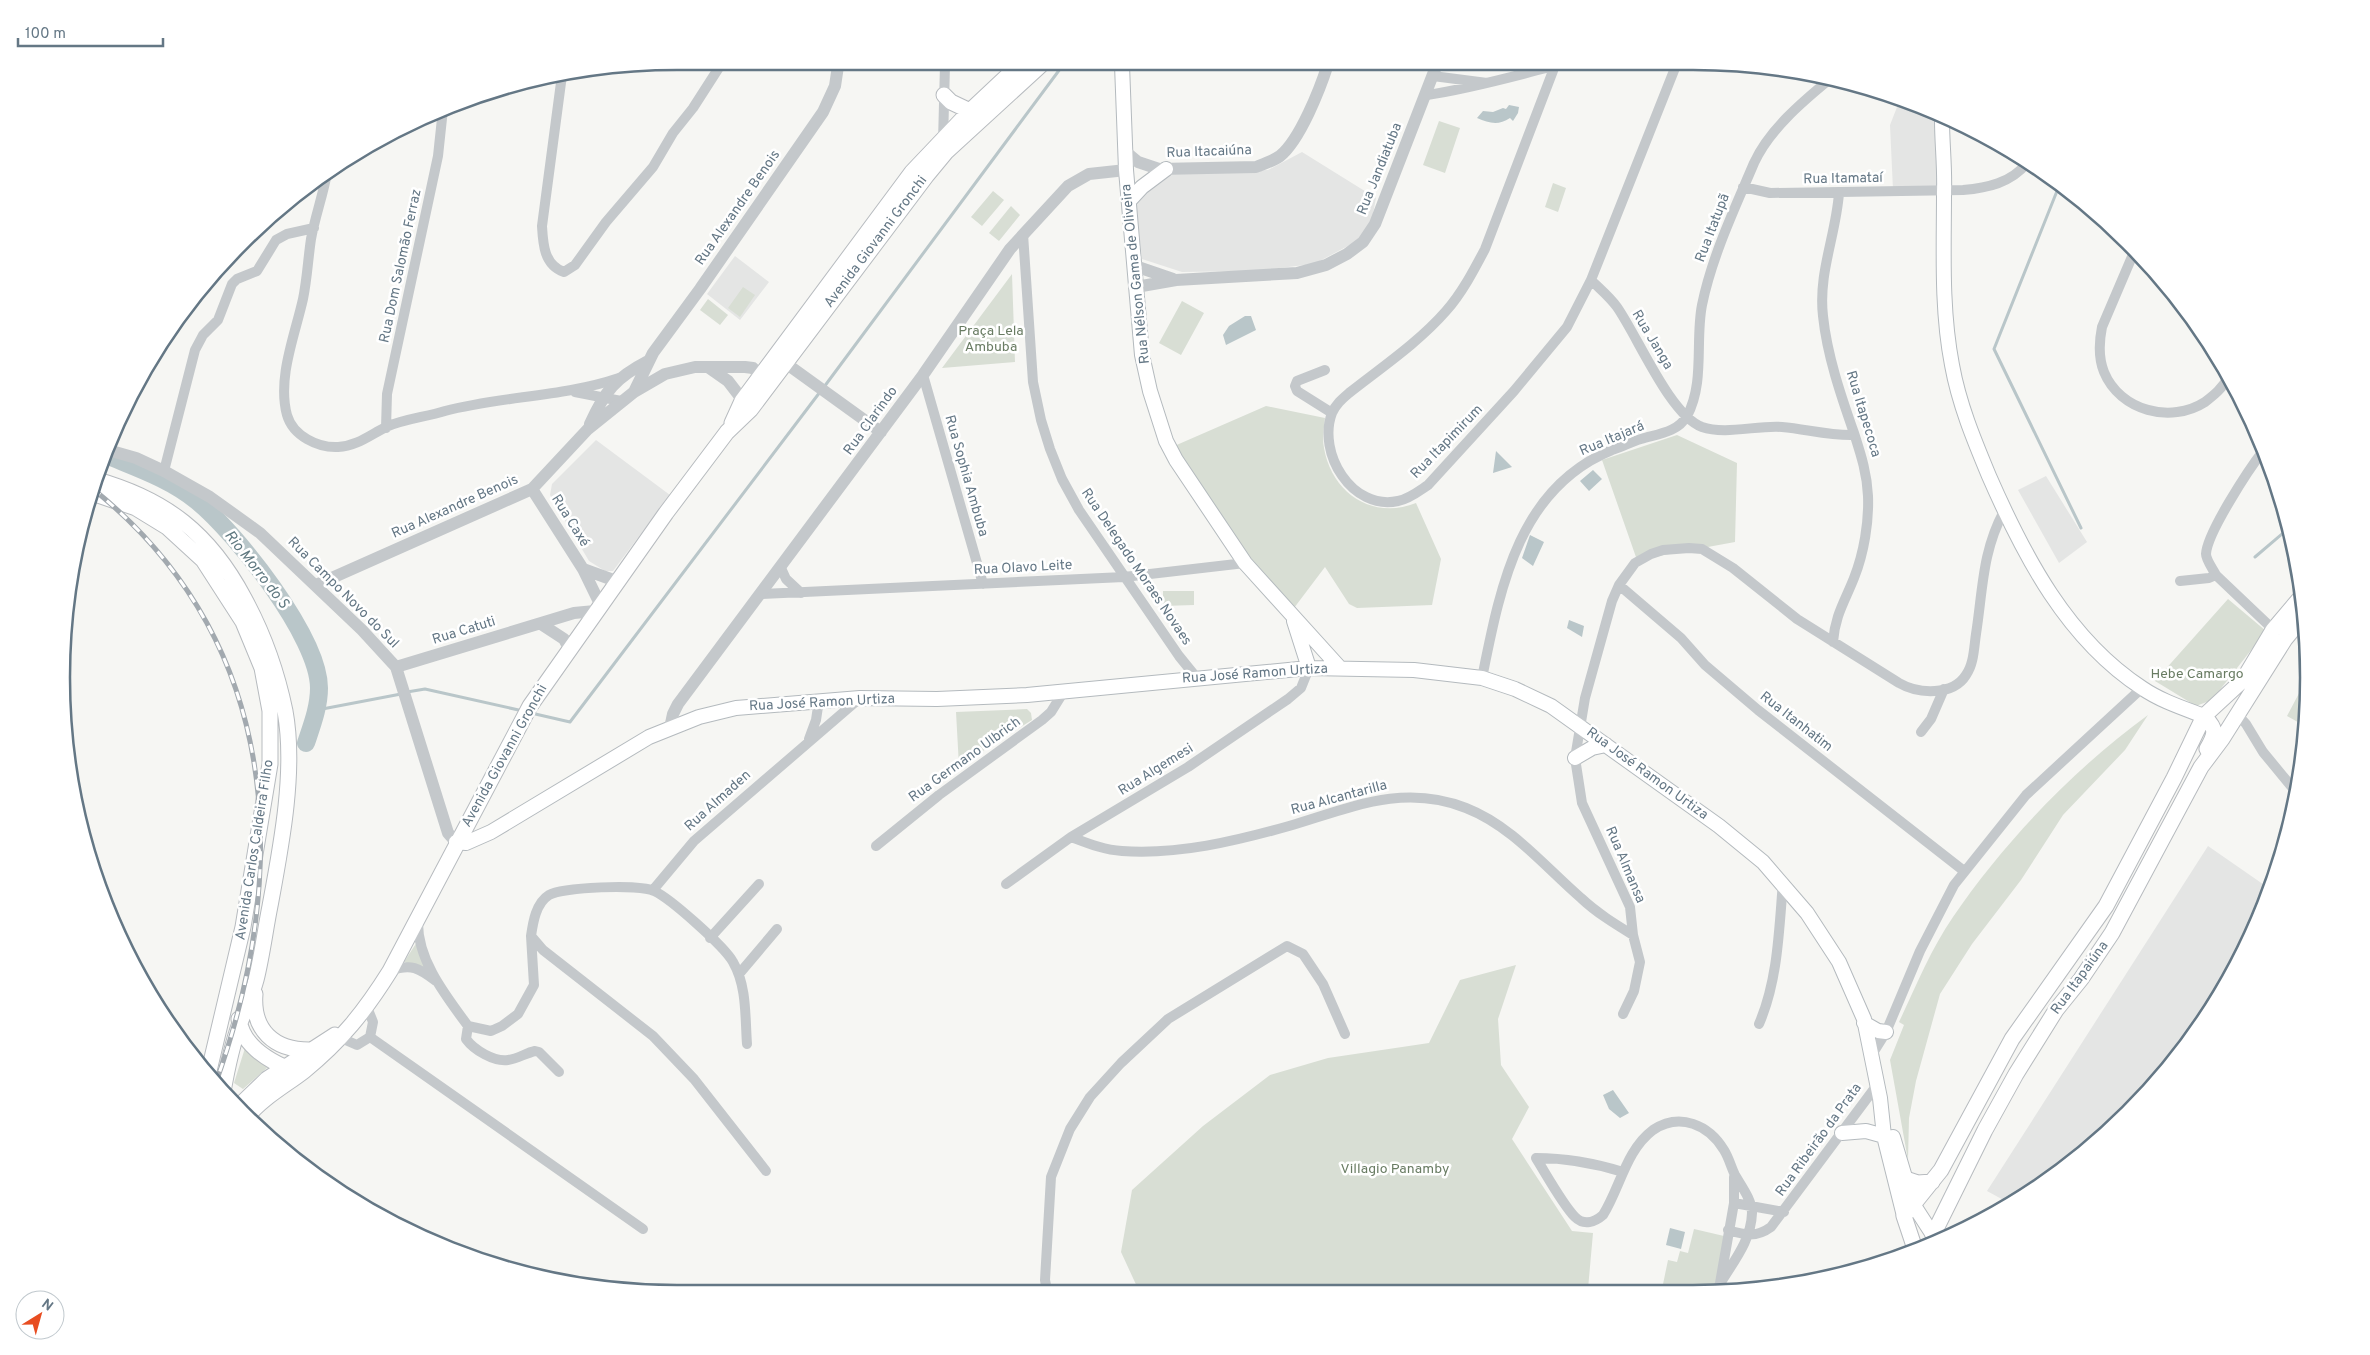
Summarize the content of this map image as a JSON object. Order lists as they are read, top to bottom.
{
  "streets": {
    "main road": [
      "Avenida Giovanni Gronchi",
      "Rua Nélson Gama de Oliveira",
      "Rua José Ramon Urtiza",
      "Avenida Carlos Caldeira Filho",
      "Rua Itapaiúna"
    ],
    "street": [
      "Rua Itacaiúna",
      "Rua Jandiatuba",
      "Rua Itamataí",
      "Rua Alexandre Benois",
      "Rua Itatupã",
      "Rua Dom Salomão Ferraz",
      "Rua Janga",
      "Rua Itapecoca",
      "Rua Clarindo",
      "Rua Itajará",
      "Rua Itapimirum",
      "Rua Sophia Ambuba",
      "Rua Caxé",
      "Rua Delegado Moraes Novaes",
      "Rua Olavo Leite",
      "Rua Campo Novo do Sul",
      "Rua Catuti",
      "Rua Itanhatim",
      "Rua Germano Ulbrich",
      "Rua Algemesi",
      "Rua Alcantarilla",
      "Rua Almaden",
      "Rua Almansa",
      "Rua Ribeirão da Prata"
    ]
  },
  "crossings": [
    ["Rua Itacaiúna", "Rua Nélson Gama de Oliveira"],
    ["Rua Jandiatuba", "Rua Nélson Gama de Oliveira"],
    ["Rua Itamataí", "Rua Itatupã"],
    ["Rua Itamataí", "Rua Itapecoca"],
    ["Rua Alexandre Benois", "Rua Caxé"],
    ["Rua Alexandre Benois", "Rua Campo Novo do Sul"],
    ["Rua Itatupã", "Rua Janga"],
    ["Rua Itatupã", "Rua Itajará"],
    ["Avenida Giovanni Gronchi", "Rua Caxé"],
    ["Avenida Giovanni Gronchi", "Rua Campo Novo do Sul"],
    ["Avenida Giovanni Gronchi", "Rua Catuti"],
    ["Avenida Giovanni Gronchi", "Rua José Ramon Urtiza"],
    ["Rua Nélson Gama de Oliveira", "Rua Clarindo"],
    ["Rua Nélson Gama de Oliveira", "Rua Olavo Leite"],
    ["Rua Nélson Gama de Oliveira", "Rua José Ramon Urtiza"],
    ["Rua Nélson Gama de Oliveira", "Rua Algemesi"],
    ["Rua Janga", "Rua Itajará"],
    ["Rua Janga", "Rua Itapimirum"],
    ["Rua Itapecoca", "Rua Almansa"],
    ["Rua Clarindo", "Rua Sophia Ambuba"],
    ["Rua Clarindo", "Rua Delegado Moraes Novaes"],
    ["Rua Clarindo", "Rua Olavo Leite"],
    ["Rua Clarindo", "Rua José Ramon Urtiza"],
    ["Rua Itajará", "Rua José Ramon Urtiza"],
    ["Rua Sophia Ambuba", "Rua Olavo Leite"],
    ["Rua Caxé", "Rua Catuti"],
    ["Rua Delegado Moraes Novaes", "Rua Olavo Leite"],
    ["Rua Delegado Moraes Novaes", "Rua José Ramon Urtiza"],
    ["Rua Campo Novo do Sul", "Rua Catuti"],
    ["Rua Campo Novo do Sul", "Rua José Ramon Urtiza"],
    ["Rua José Ramon Urtiza", "Rua Germano Ulbrich"],
    ["Rua José Ramon Urtiza", "Rua Algemesi"],
    ["Rua José Ramon Urtiza", "Rua Almaden"],
    ["Rua José Ramon Urtiza", "Rua Almansa"],
    ["Rua José Ramon Urtiza", "Rua Itapaiúna"],
    ["Rua José Ramon Urtiza", "Rua Ribeirão da Prata"],
    ["Rua Itanhatim", "Rua Almansa"],
    ["Rua Algemesi", "Rua Alcantarilla"],
    ["Rua Alcantarilla", "Rua Almansa"]
  ],
  "water": ["Rio Morro do S"],
  "parks": ["Praça Lela Ambuba", "Hebe Camargo", "Villagio Panamby"],
  "scale_bar": "100 m",
  "north": "top right"
}
